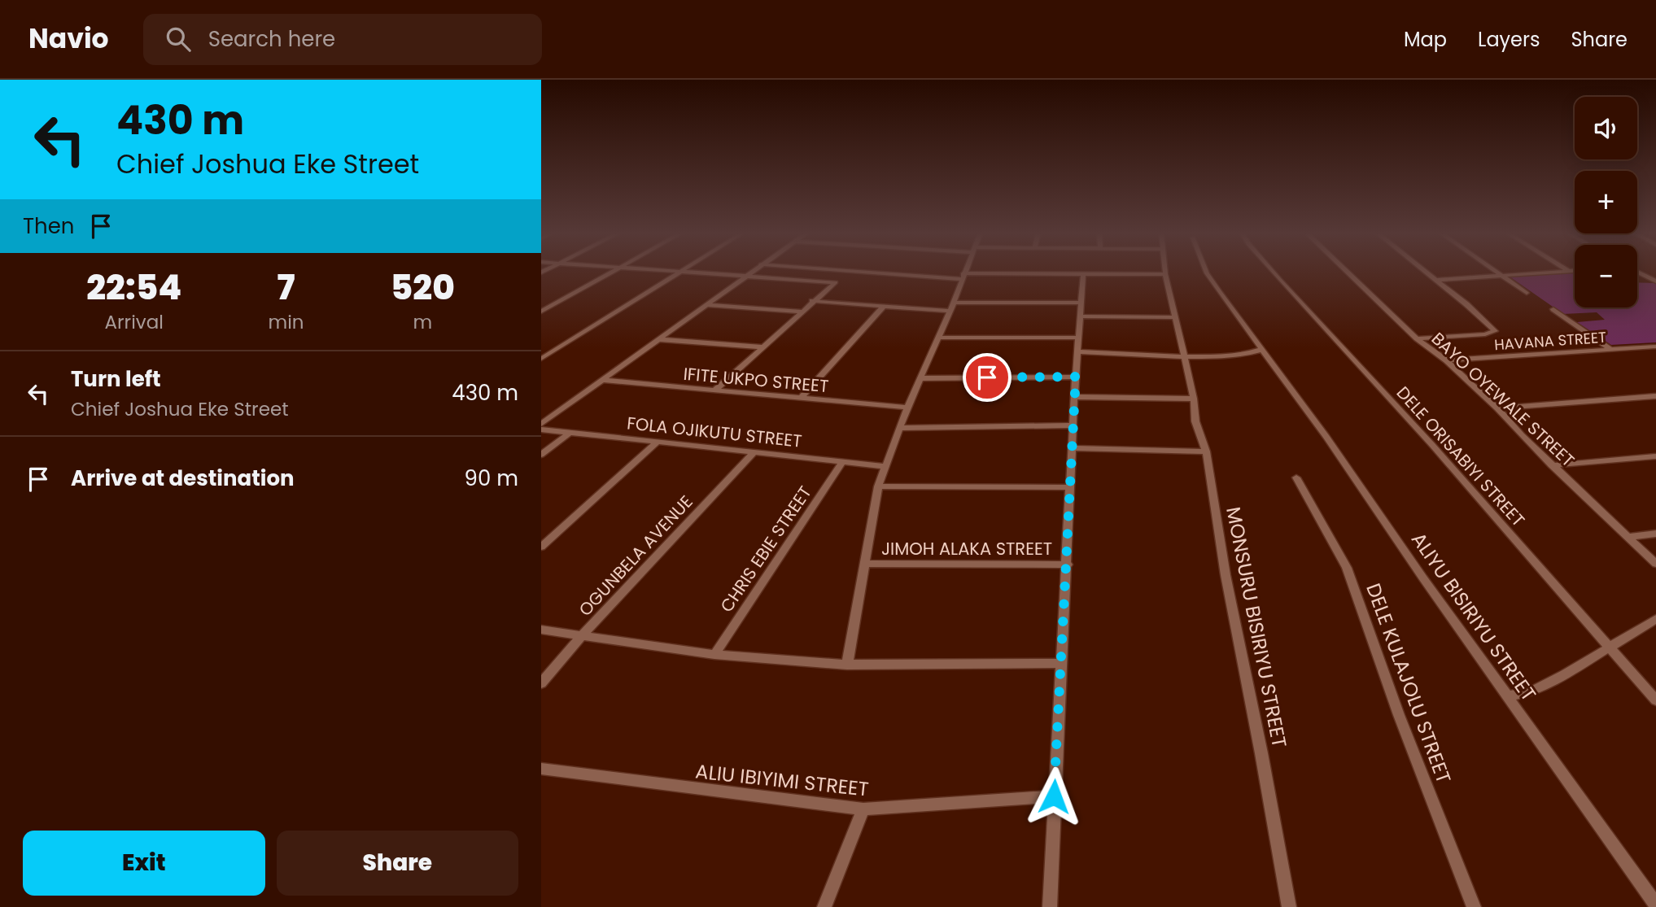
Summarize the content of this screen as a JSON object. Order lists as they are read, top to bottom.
{
  "streets": {
    "street": [
      "HAVANA STREET",
      "IFITE UKPO STREET",
      "BAYO OYEWALE STREET",
      "FOLA OJIKUTU STREET",
      "DELE ORISABIYI STREET",
      "JIMOH ALAKA STREET",
      "CHRIS EBIE STREET",
      "OGUNBELA AVENUE",
      "ALIYU BISIRIYU STREET",
      "MONSURU BISIRIYU STREET",
      "DELE KULAJOLU STREET",
      "ALIU IBIYIMI STREET"
    ]
  },
  "crossings": [
    ["HAVANA STREET", "BAYO OYEWALE STREET"],
    ["FOLA OJIKUTU STREET", "CHRIS EBIE STREET"],
    ["FOLA OJIKUTU STREET", "OGUNBELA AVENUE"]
  ],
  "page": {
    "header": "Navio",
    "search": "Search here",
    "nav": ["Map", "Layers", "Share"],
    "turn": ["430 m", "Chief Joshua Eke Street"],
    "map_buttons": ["+", "−"],
    "then": "Then",
    "eta": [
      "22:54",
      "Arrival",
      "7",
      "min",
      "520",
      "m"
    ],
    "list": [
      {
        "name": "Turn left",
        "note": "Chief Joshua Eke Street",
        "value": "430 m"
      },
      {
        "name": "Arrive at destination",
        "value": "90 m"
      }
    ],
    "buttons": ["Exit", "Share"]
  }
}
